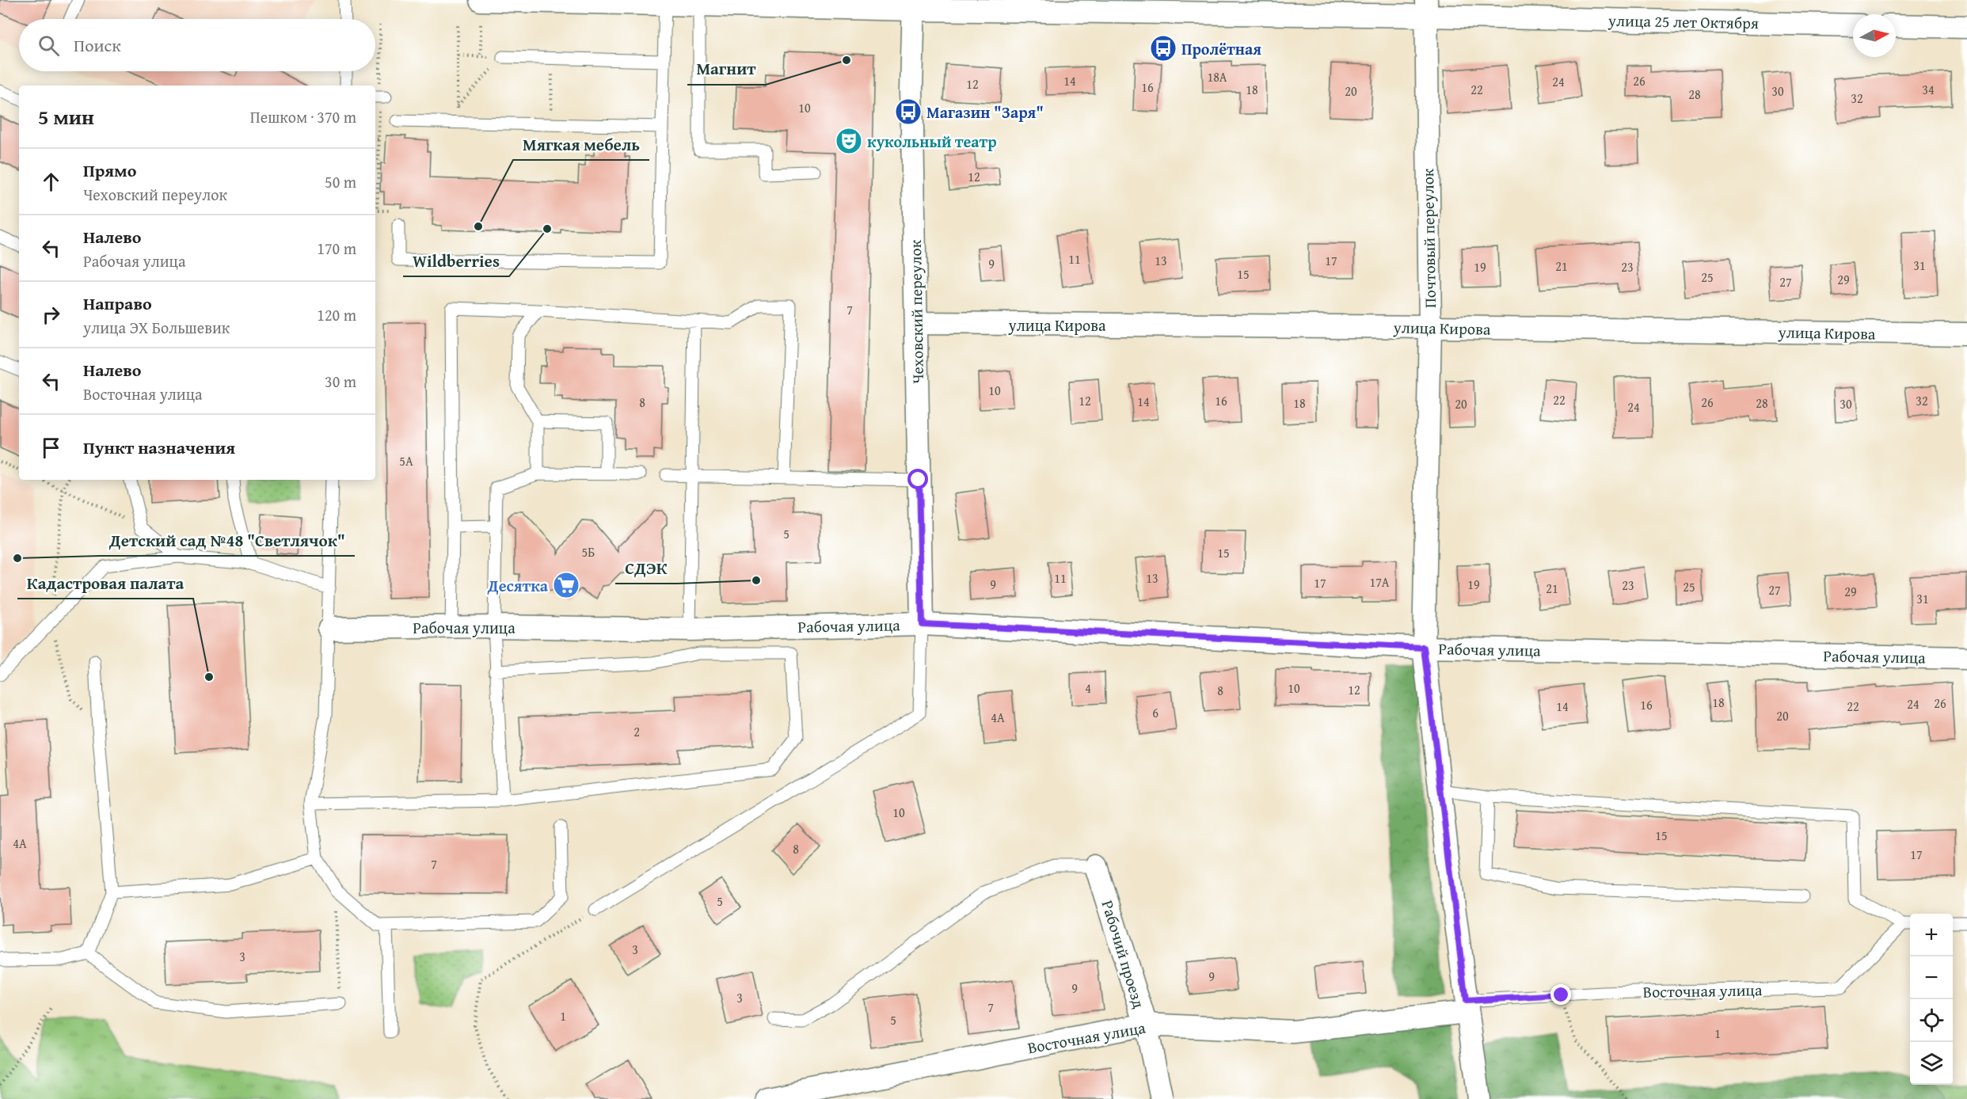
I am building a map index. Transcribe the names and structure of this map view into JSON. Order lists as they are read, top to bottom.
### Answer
{
  "streets": {
    "street": [
      "улица 25 лет Октября",
      "Почтовый переулок",
      "Чеховский переулок",
      "улица Кирова",
      "Рабочая улица",
      "Рабочий проезд",
      "Восточная улица"
    ]
  },
  "crossings": [
    ["улица 25 лет Октября", "Почтовый переулок"],
    ["улица 25 лет Октября", "Чеховский переулок"],
    ["Почтовый переулок", "улица Кирова"],
    ["Почтовый переулок", "Рабочая улица"],
    ["Почтовый переулок", "Восточная улица"],
    ["Чеховский переулок", "улица Кирова"],
    ["Чеховский переулок", "Рабочая улица"],
    ["Рабочий проезд", "Восточная улица"]
  ],
  "places": {
    "bus stop": ["Пролётная", "Магазин \"Заря\""],
    "other": [
      "Магнит",
      "Мягкая мебель",
      "Wildberries",
      "Детский сад №48 \"Светлячок\"",
      "СДЭК",
      "Кадастровая палата"
    ],
    "theatre": ["кукольный театр"],
    "supermarket": ["Десятка"]
  },
  "house_numbers": [
    "18А",
    "14",
    "26",
    "24",
    "12",
    "16",
    "18",
    "22",
    "34",
    "20",
    "30",
    "28",
    "32",
    "10",
    "12",
    "11",
    "13",
    "17",
    "9",
    "31",
    "21",
    "19",
    "23",
    "15",
    "25",
    "29",
    "27",
    "7",
    "10",
    "22",
    "12",
    "16",
    "32",
    "14",
    "8",
    "26",
    "18",
    "28",
    "20",
    "30",
    "24",
    "5А",
    "5",
    "5Б",
    "15",
    "11",
    "13",
    "17А",
    "17",
    "9",
    "19",
    "23",
    "25",
    "21",
    "27",
    "29",
    "31",
    "4",
    "10",
    "12",
    "8",
    "18",
    "26",
    "24",
    "16",
    "14",
    "22",
    "6",
    "20",
    "4А",
    "2",
    "10",
    "15",
    "4А",
    "8",
    "17",
    "7",
    "5",
    "3",
    "3",
    "9",
    "9",
    "3",
    "7",
    "1",
    "5",
    "1"
  ],
  "north": "right",
  "page": {
    "search": "Поиск",
    "heading": ["5 мин", "Пешком · 370 m"],
    "list": [
      ["Прямо", "Чеховский переулок", "50 m"],
      ["Налево", "Рабочая улица", "170 m"],
      ["Направо", "улица ЭХ Большевик", "120 m"],
      ["Налево", "Восточная улица", "30 m"],
      "Пункт назначения"
    ],
    "map_buttons": ["+", "−"]
  }
}
